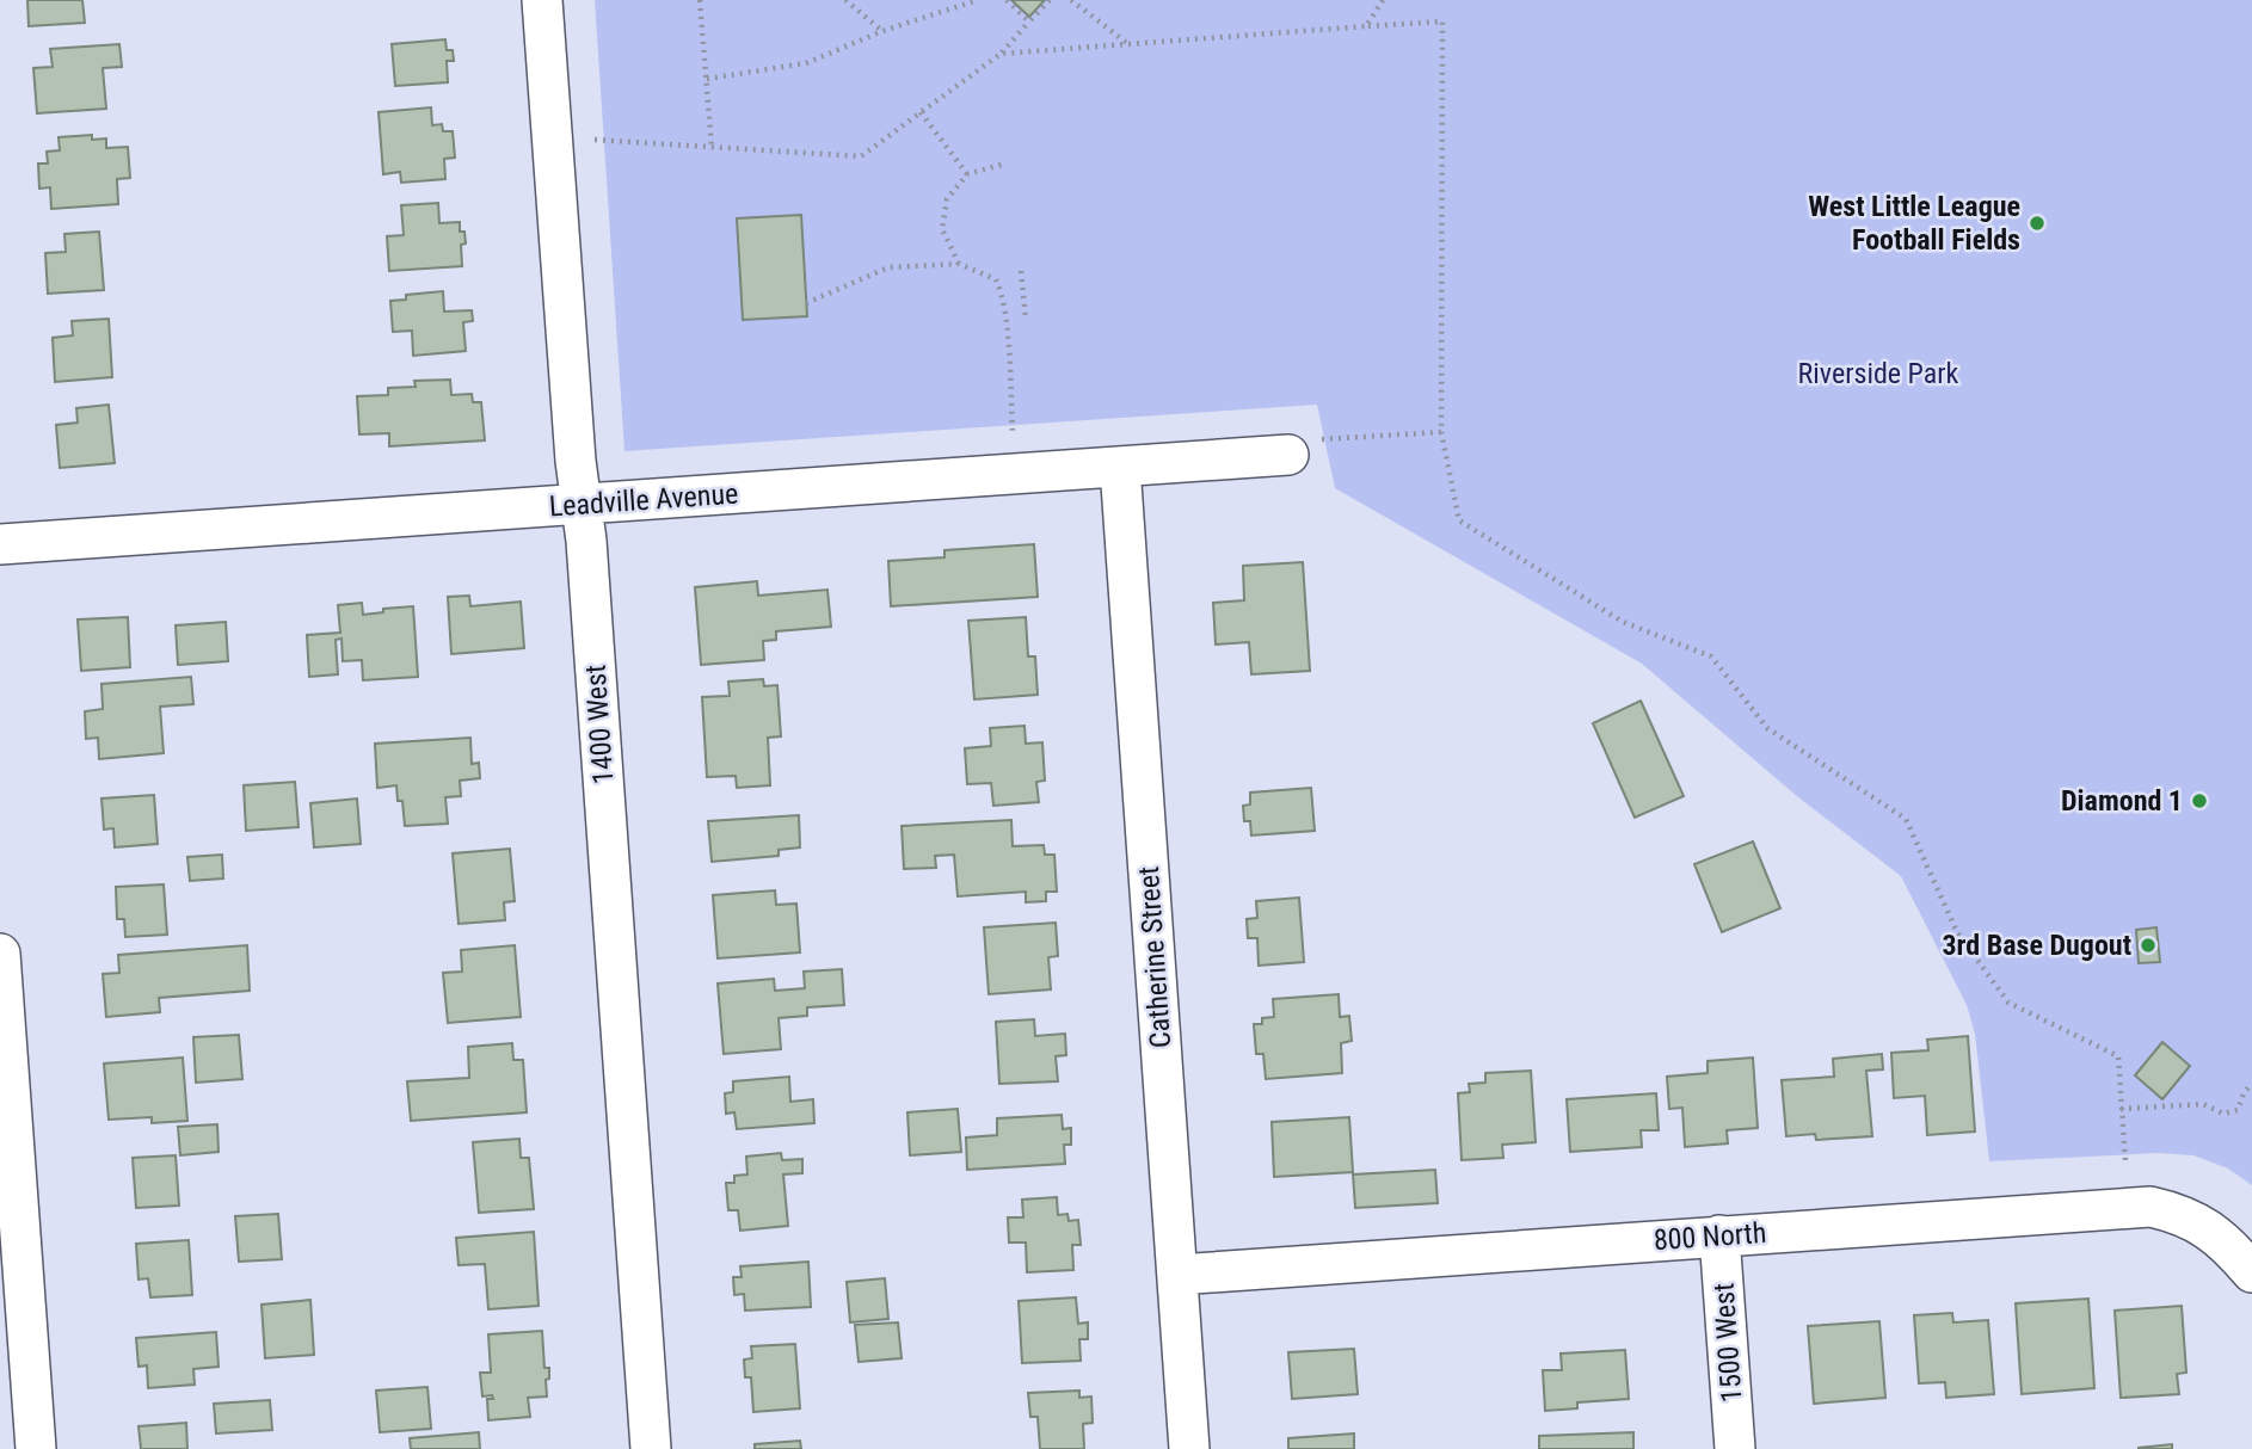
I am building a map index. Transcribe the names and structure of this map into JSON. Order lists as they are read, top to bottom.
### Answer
{
  "streets": {
    "street": [
      "Leadville Avenue",
      "1400 West",
      "Catherine Street",
      "800 North",
      "1500 West"
    ]
  },
  "crossings": [
    ["Leadville Avenue", "1400 West"],
    ["Leadville Avenue", "Catherine Street"],
    ["Catherine Street", "800 North"],
    ["800 North", "1500 West"]
  ],
  "parks": ["Riverside Park"],
  "places": ["West Little League Football Fields", "Diamond 1", "3rd Base Dugout"]
}
